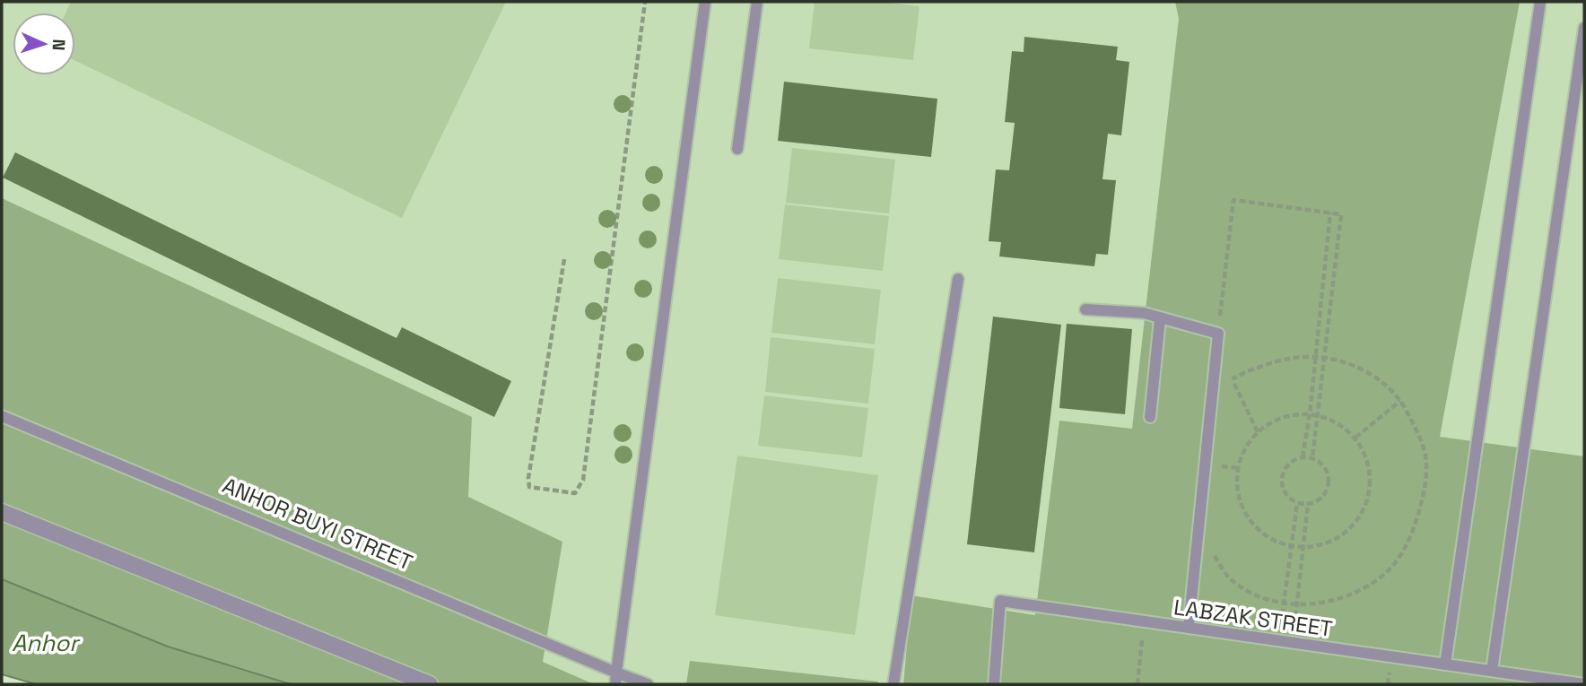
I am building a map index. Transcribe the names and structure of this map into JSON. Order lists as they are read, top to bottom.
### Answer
{
  "streets": {
    "lane": ["ANHOR BUYI STREET", "LABZAK STREET"]
  },
  "water": ["Anhor"],
  "north": "right"
}
